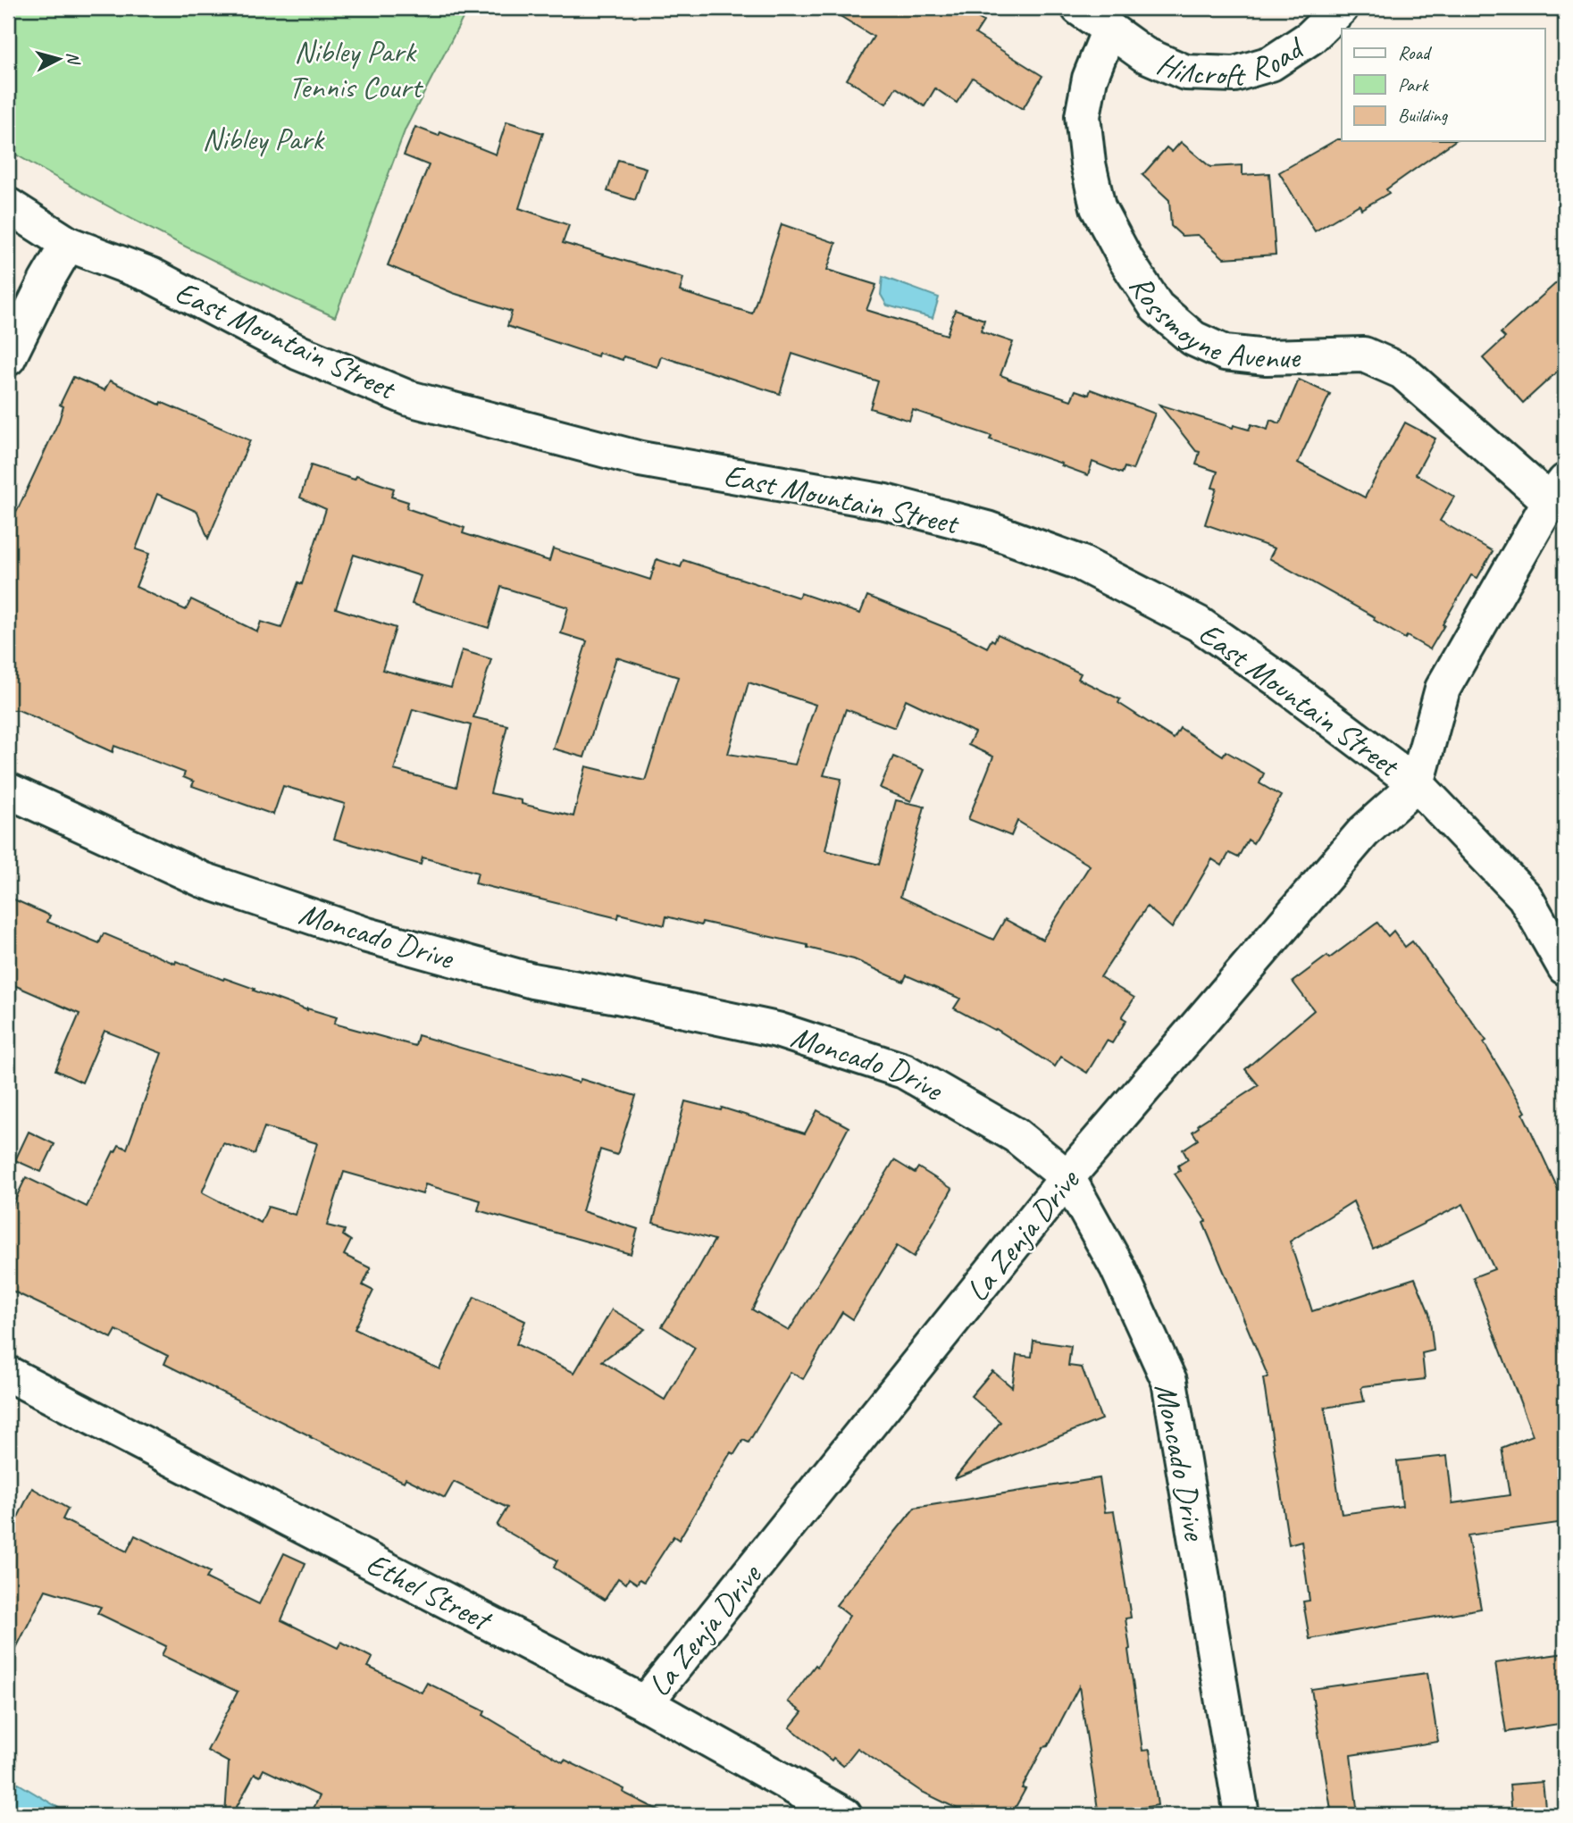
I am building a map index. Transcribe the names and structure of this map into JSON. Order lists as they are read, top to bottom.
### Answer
{
  "streets": {
    "street": [
      "Hillcroft Road",
      "Rossmoyne Avenue",
      "East Mountain Street",
      "Moncado Drive",
      "La Zenja Drive",
      "Ethel Street"
    ]
  },
  "crossings": [
    ["Hillcroft Road", "Rossmoyne Avenue"],
    ["East Mountain Street", "La Zenja Drive"],
    ["Moncado Drive", "La Zenja Drive"],
    ["La Zenja Drive", "Ethel Street"]
  ],
  "parks": ["Nibley Park Tennis Court", "Nibley Park"],
  "legend": ["Road", "Park", "Building"],
  "north": "right"
}
